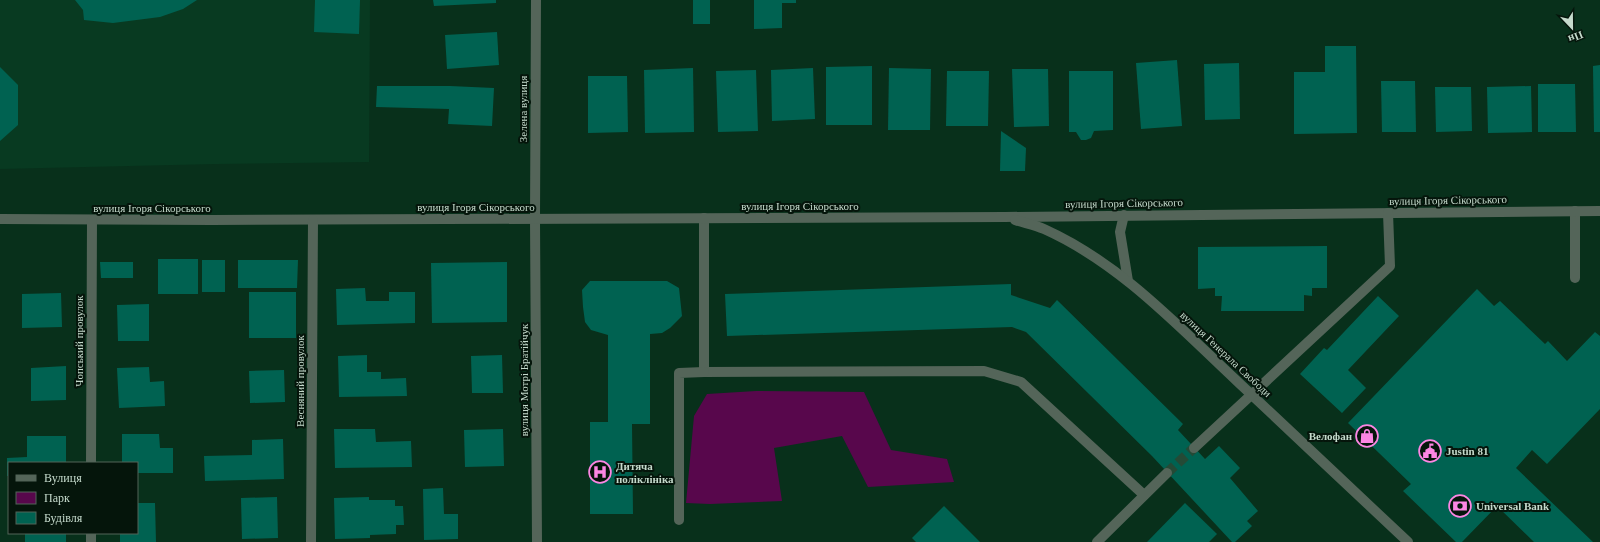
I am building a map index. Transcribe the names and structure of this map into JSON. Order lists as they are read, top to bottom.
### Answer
{
  "streets": {
    "street": [
      "Зелена вулиця",
      "вулиця Ігоря Сікорського",
      "Чопський провулок",
      "вулиця Генерала Свободи",
      "вулиця Мотрі Братійчук",
      "Весняний провулок"
    ]
  },
  "crossings": [
    ["Зелена вулиця", "вулиця Ігоря Сікорського"],
    ["Зелена вулиця", "вулиця Мотрі Братійчук"],
    ["вулиця Ігоря Сікорського", "Чопський провулок"],
    ["вулиця Ігоря Сікорського", "вулиця Генерала Свободи"],
    ["вулиця Ігоря Сікорського", "вулиця Мотрі Братійчук"],
    ["вулиця Ігоря Сікорського", "Весняний провулок"]
  ],
  "places": {
    "shop": ["Велофан"],
    "public building": ["Justin 81"],
    "hospital": ["Дитяча поліклініка"],
    "bank": ["Universal Bank"]
  },
  "legend": ["Вулиця", "Парк", "Будівля"],
  "north": "bottom"
}
